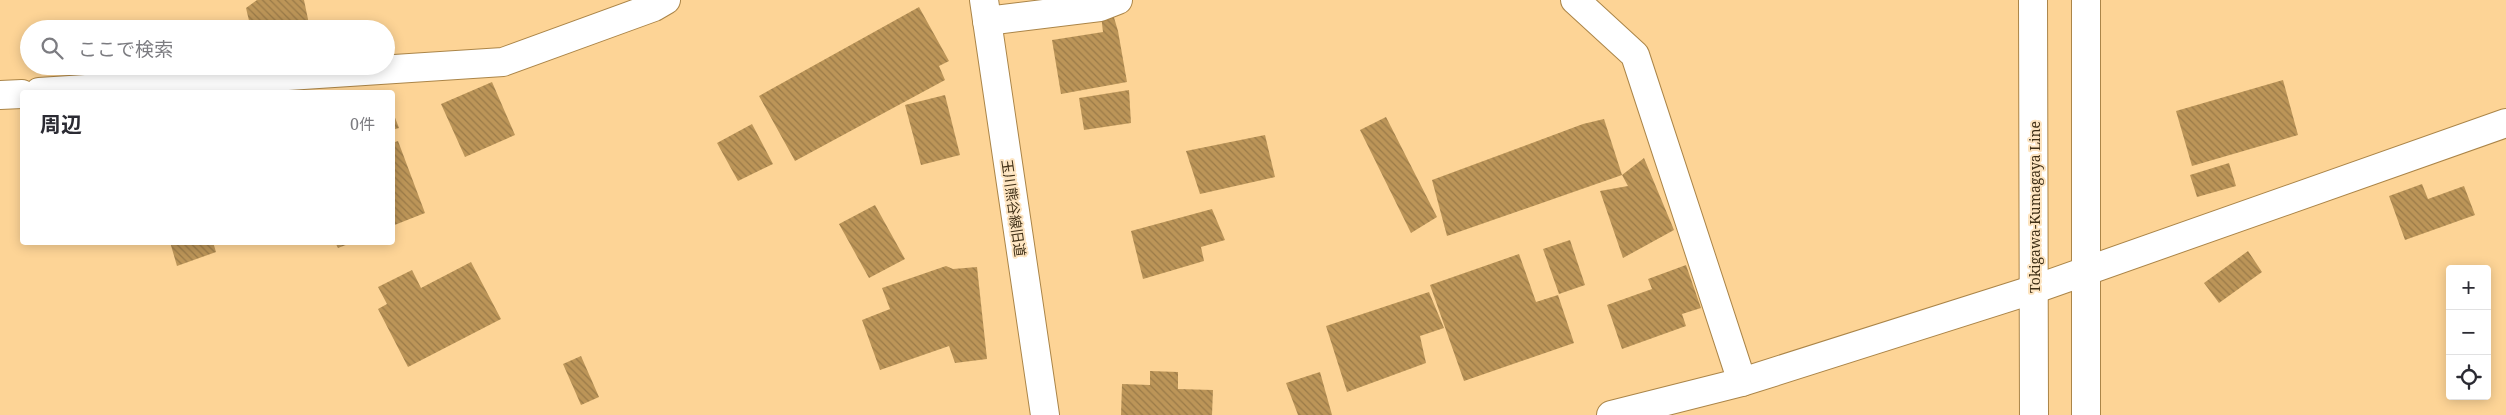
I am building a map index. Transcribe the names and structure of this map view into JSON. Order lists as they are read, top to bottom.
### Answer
{
  "streets": {
    "street": ["Tokigawa-Kumagaya Line", "玉川熊谷線旧道"]
  },
  "page": {
    "search": "ここで検索",
    "heading": ["周辺", "0件"],
    "map_buttons": ["+", "−"]
  }
}
